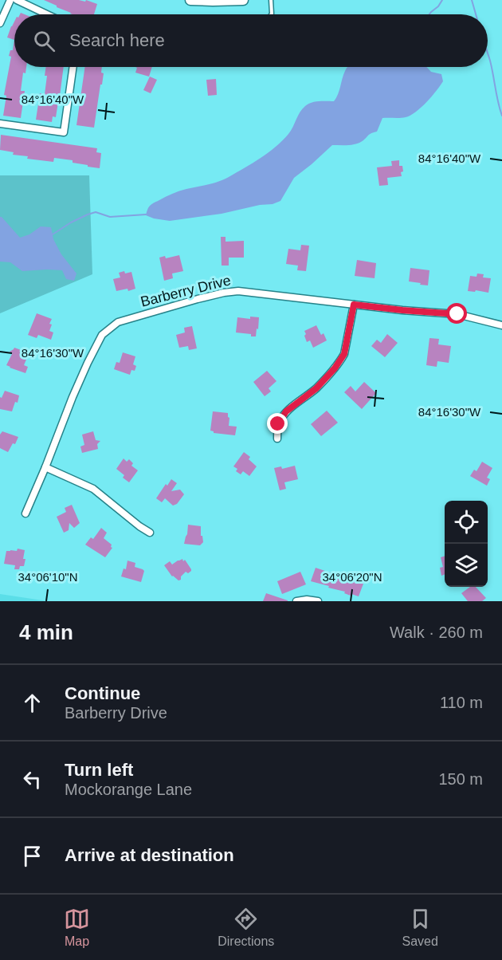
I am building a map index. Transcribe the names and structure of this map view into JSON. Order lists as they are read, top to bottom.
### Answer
{
  "streets": {
    "street": ["Barberry Drive"]
  },
  "page": {
    "search": "Search here",
    "heading": ["4 min", "Walk · 260 m"],
    "list": [
      ["Continue", "Barberry Drive", "110 m"],
      ["Turn left", "Mockorange Lane", "150 m"],
      "Arrive at destination"
    ],
    "nav": ["Map", "Directions", "Saved"]
  },
  "coordinates": [
    "84°16'40\"W",
    "84°16'30\"W",
    "34°06'10\"N",
    "34°06'20\"N"
  ]
}
